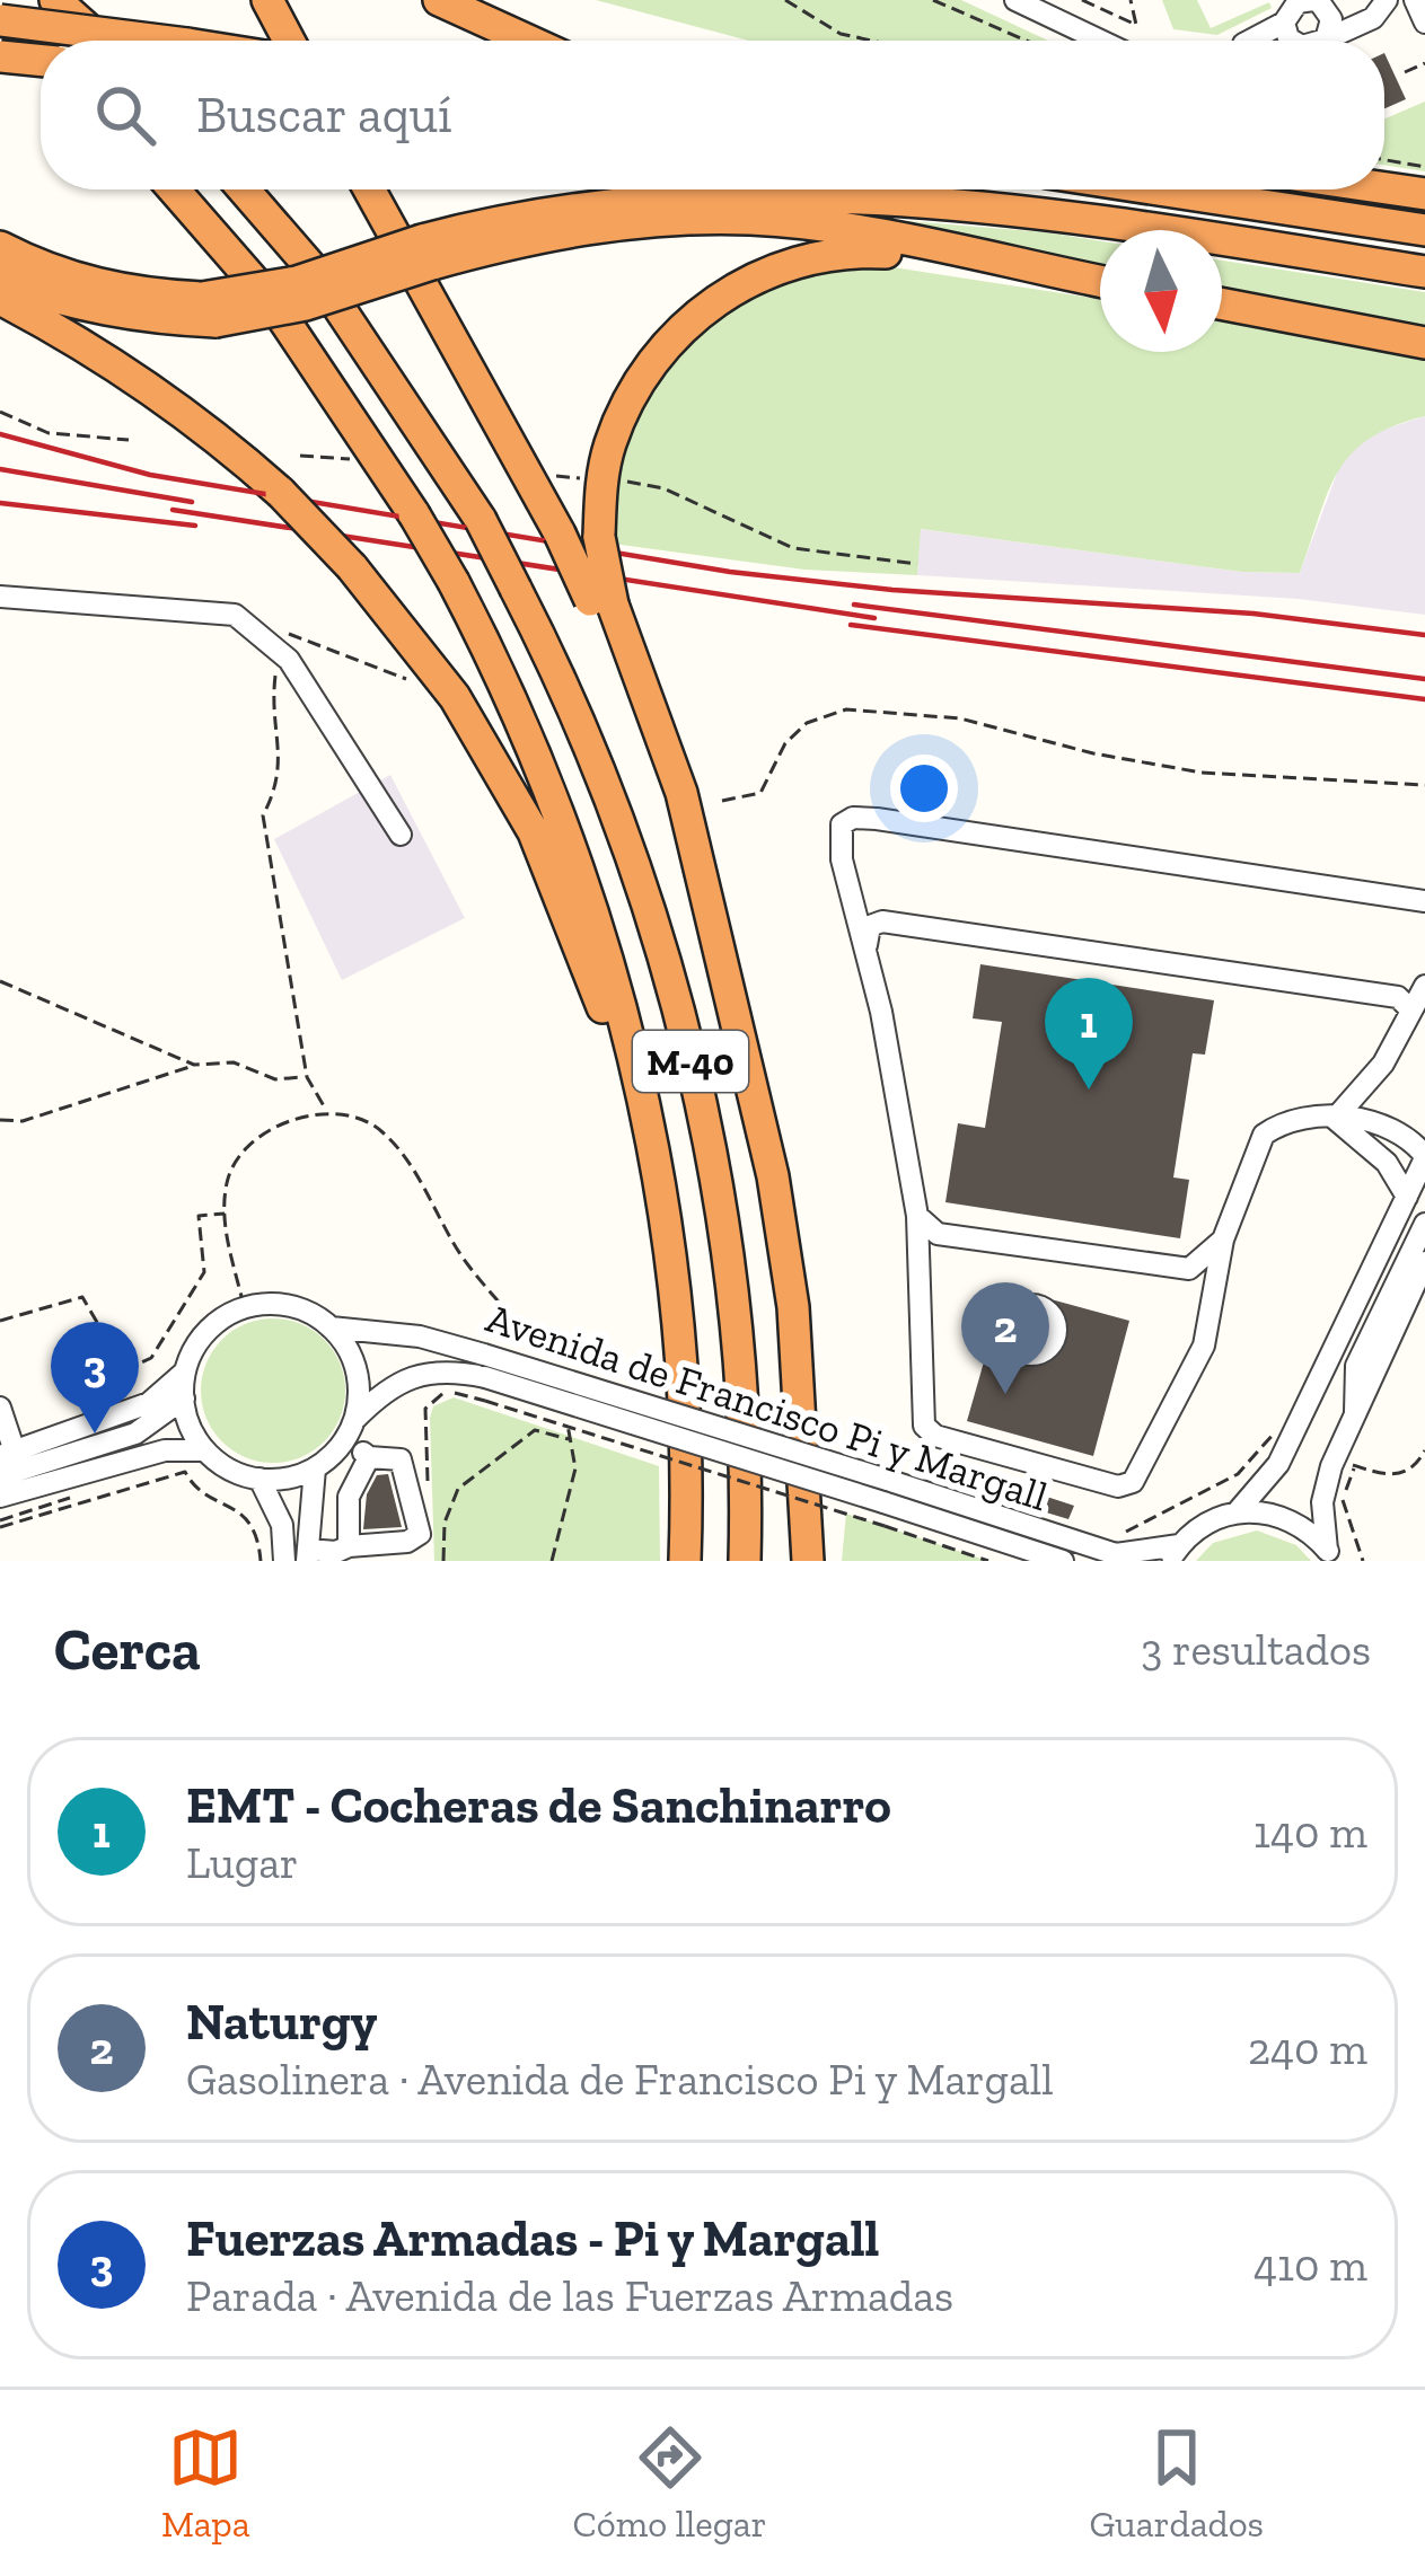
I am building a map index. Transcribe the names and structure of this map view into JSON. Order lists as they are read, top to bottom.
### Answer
{
  "streets": {
    "highway": ["M-40"],
    "street": ["Avenida de Francisco Pi y Margall"]
  },
  "north": "bottom",
  "page": {
    "search": "Buscar aquí",
    "pins": ["1", "2", "3"],
    "heading": ["Cerca", "3 resultados"],
    "list": [
      {
        "mark": "1",
        "name": "EMT - Cocheras de Sanchinarro",
        "note": "Lugar",
        "value": "140 m"
      },
      {
        "mark": "2",
        "name": "Naturgy",
        "note": "Gasolinera · Avenida de Francisco Pi y Margall",
        "value": "240 m"
      },
      {
        "mark": "3",
        "name": "Fuerzas Armadas - Pi y Margall",
        "note": "Parada · Avenida de las Fuerzas Armadas",
        "value": "410 m"
      }
    ],
    "nav": ["Mapa", "Cómo llegar", "Guardados"]
  }
}
